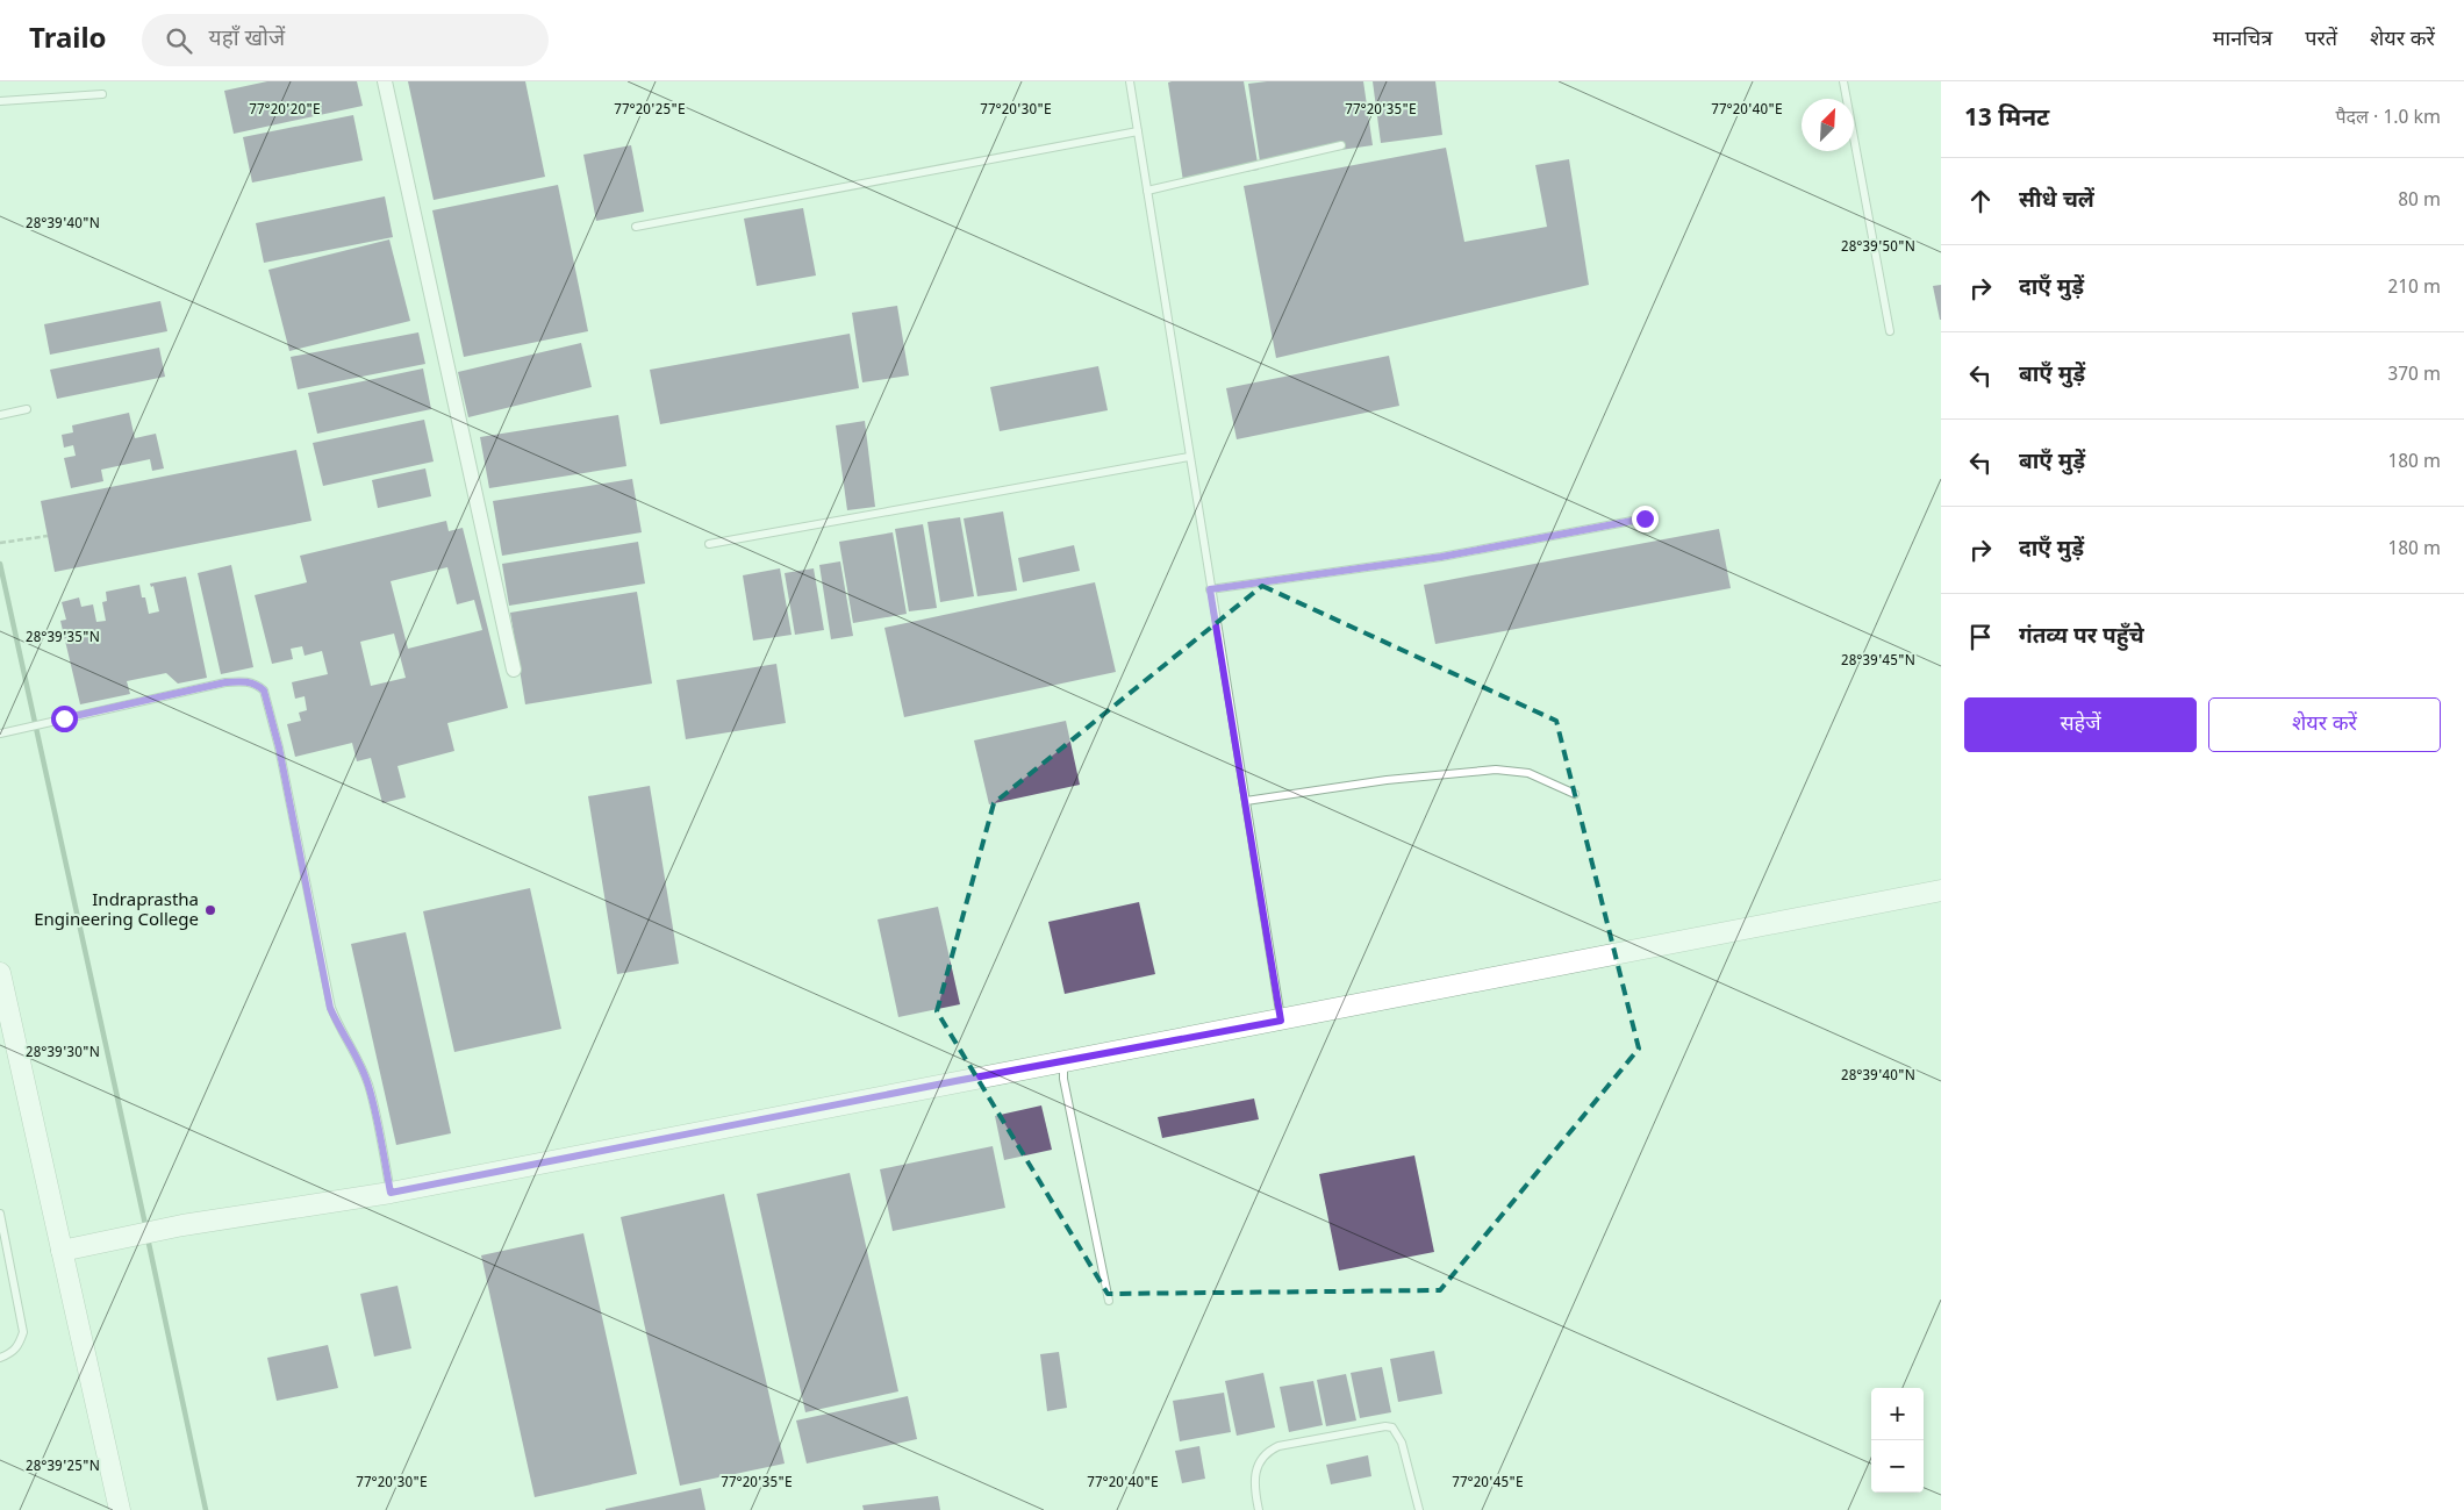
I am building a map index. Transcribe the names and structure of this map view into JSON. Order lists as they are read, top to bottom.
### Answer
{
  "places": ["Indraprastha Engineering College"],
  "north": "top right",
  "page": {
    "header": "Trailo",
    "search": "यहाँ खोजें",
    "nav": ["मानचित्र", "परतें", "शेयर करें"],
    "heading": ["13 मिनट", "पैदल · 1.0 km"],
    "list": [
      ["सीधे चलें", "80 m"],
      ["दाएँ मुड़ें", "210 m"],
      ["बाएँ मुड़ें", "370 m"],
      ["बाएँ मुड़ें", "180 m"],
      ["दाएँ मुड़ें", "180 m"],
      "गंतव्य पर पहुँचे"
    ],
    "buttons": ["सहेजें", "शेयर करें"],
    "map_buttons": ["+", "−"]
  },
  "coordinates": [
    "77°20'20\"E",
    "77°20'25\"E",
    "77°20'30\"E",
    "77°20'35\"E",
    "77°20'40\"E",
    "28°39'40\"N",
    "28°39'50\"N",
    "28°39'35\"N",
    "28°39'45\"N",
    "28°39'30\"N",
    "28°39'25\"N",
    "77°20'45\"E"
  ]
}
